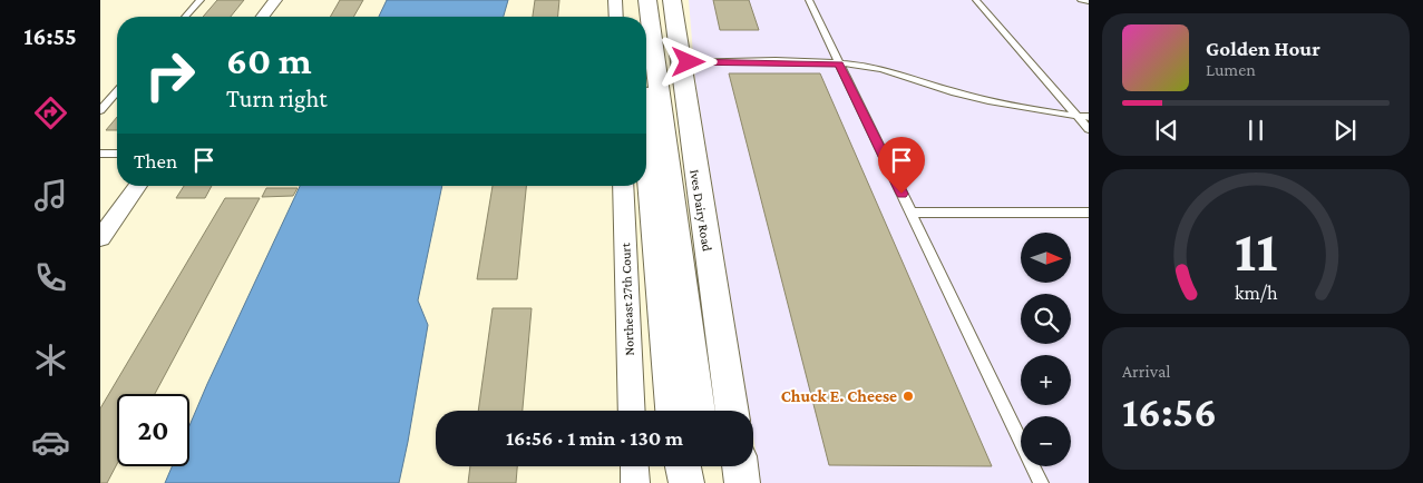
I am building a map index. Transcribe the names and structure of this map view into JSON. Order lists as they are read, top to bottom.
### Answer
{
  "streets": {
    "street": ["Ives Dairy Road", "Northeast 27th Court"]
  },
  "places": ["Chuck E. Cheese"],
  "north": "right",
  "page": {
    "tabs": "16:55",
    "turn": ["60 m", "Turn right"],
    "song": ["Golden Hour", "Lumen"],
    "then": "Then",
    "map_buttons": ["+", "−"],
    "tile": ["Arrival", "16:56"],
    "limit": "20",
    "trip": "16:56 · 1 min · 130 m",
    "gauge": ["11", "km/h"]
  }
}
